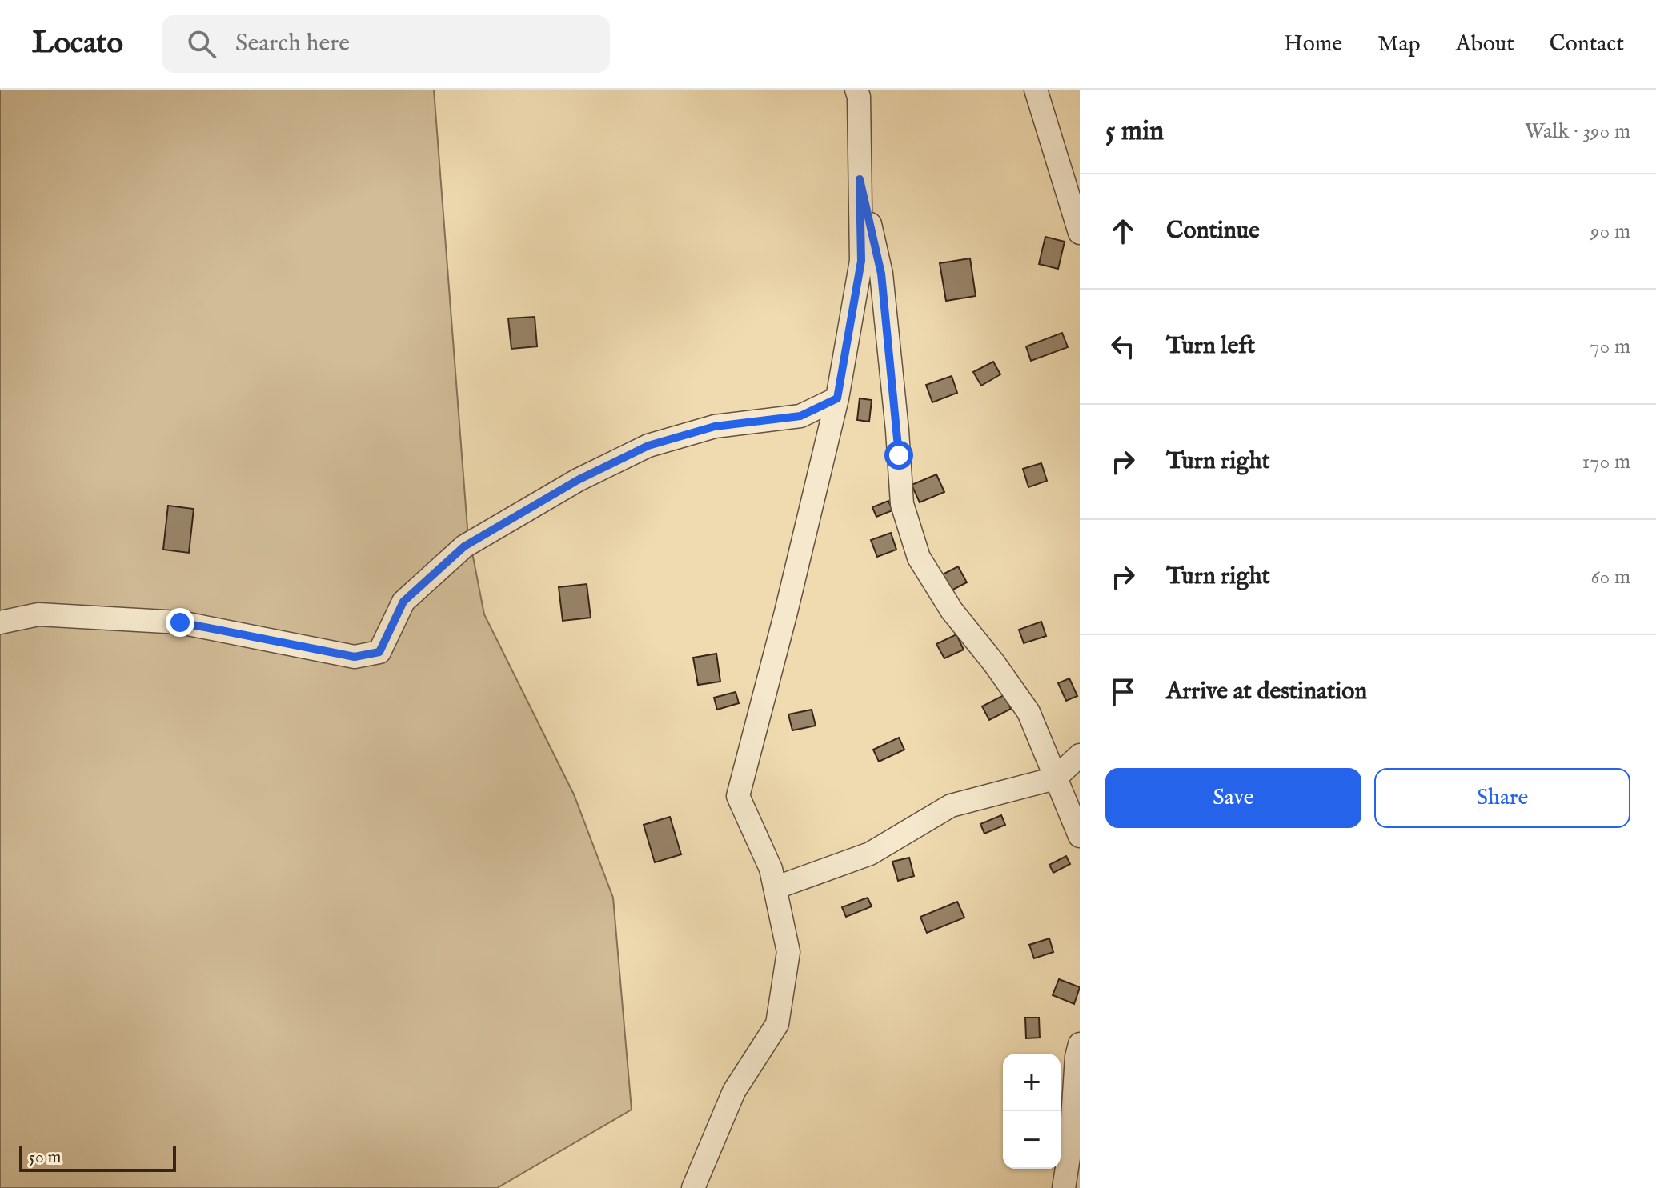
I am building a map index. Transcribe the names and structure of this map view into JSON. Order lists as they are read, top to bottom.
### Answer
{
  "scale_bar": "50 m",
  "page": {
    "header": "Locato",
    "search": "Search here",
    "nav": [
      "Home",
      "Map",
      "About",
      "Contact"
    ],
    "heading": ["5 min", "Walk · 390 m"],
    "list": [
      ["Continue", "90 m"],
      ["Turn left", "70 m"],
      ["Turn right", "170 m"],
      ["Turn right", "60 m"],
      "Arrive at destination"
    ],
    "buttons": ["Save", "Share"],
    "map_buttons": ["+", "−"],
    "scale": "50 m"
  }
}
